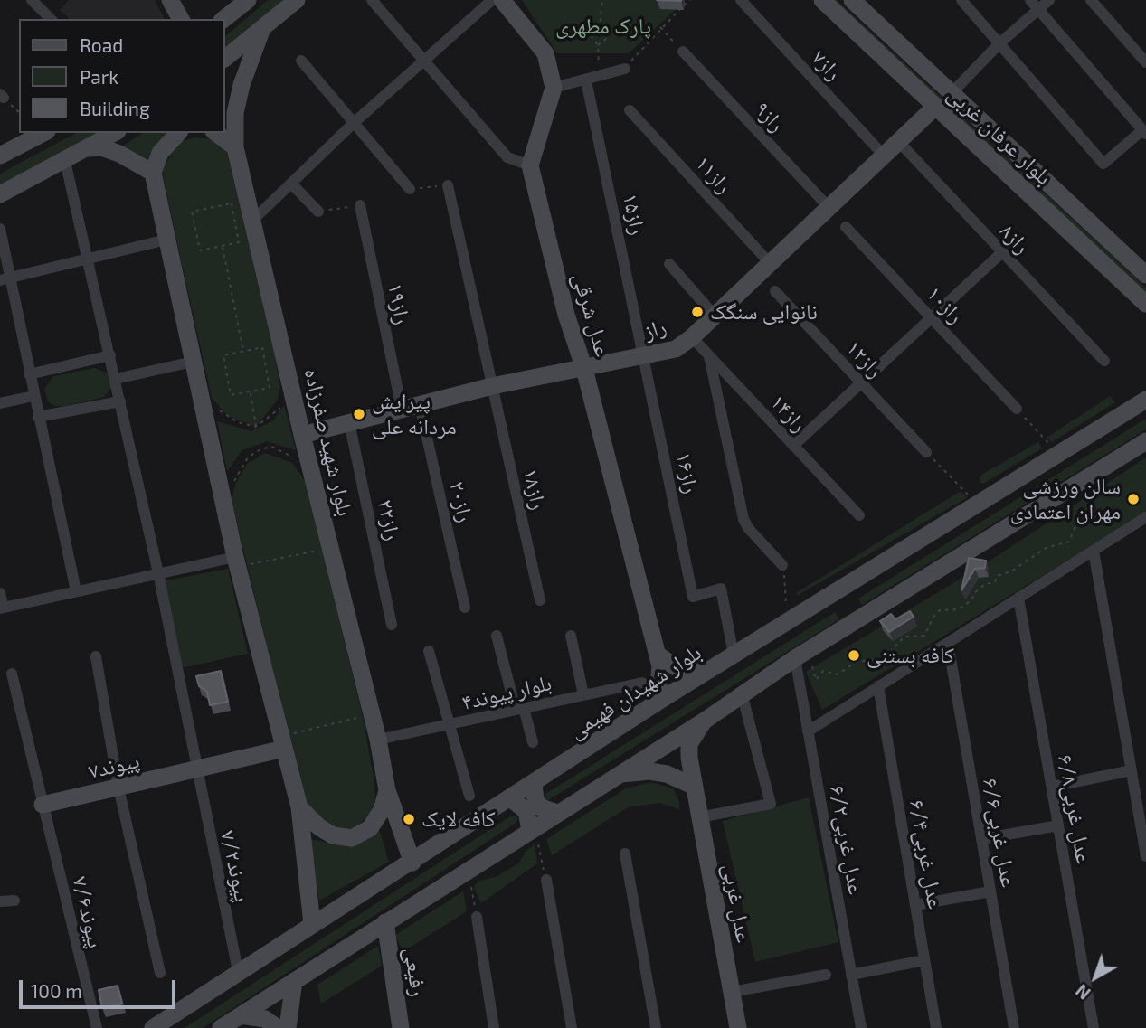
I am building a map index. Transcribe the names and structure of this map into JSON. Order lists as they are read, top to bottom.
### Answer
{
  "streets": {
    "street": [
      "راز۷",
      "راز۹",
      "بلوار عرفان غربی",
      "راز۱۱",
      "راز۱۵",
      "راز۸",
      "راز۱۹",
      "راز۱۰",
      "عدل شرقی",
      "راز",
      "راز۱۲",
      "راز۱۴",
      "بلوار شهید صفرزاده",
      "راز۱۶",
      "راز۱۸",
      "راز۲۰",
      "راز۲۲",
      "بلوار شهیدان فهیمی",
      "بلوار پیوند۴",
      "پیوند۷",
      "۶/۸عدل غربی",
      "۶/۶عدل غربی",
      "۶/۲عدل غربی",
      "۶/۴عدل غربی",
      "پیوند۷/۲",
      "عدل غربی",
      "پیوند۷/۶",
      "رفیعی"
    ]
  },
  "crossings": [
    ["راز۷", "راز"],
    ["راز۹", "راز"],
    ["بلوار عرفان غربی", "راز"],
    ["راز۱۱", "راز"],
    ["راز۱۵", "راز"],
    ["راز۱۵", "راز۱۶"],
    ["راز۸", "راز"],
    ["راز۱۹", "راز"],
    ["عدل شرقی", "راز"],
    ["عدل شرقی", "بلوار شهیدان فهیمی"],
    ["راز", "راز۱۴"],
    ["راز", "بلوار شهید صفرزاده"],
    ["راز", "راز۱۶"],
    ["راز", "راز۱۸"],
    ["راز", "راز۲۰"],
    ["راز", "راز۲۲"],
    ["بلوار شهید صفرزاده", "بلوار شهیدان فهیمی"],
    ["بلوار شهید صفرزاده", "بلوار پیوند۴"],
    ["راز۱۶", "بلوار شهیدان فهیمی"],
    ["بلوار شهیدان فهیمی", "پیوند۷/۲"],
    ["پیوند۷", "پیوند۷/۲"],
    ["پیوند۷", "پیوند۷/۶"]
  ],
  "parks": ["پارک مطهری"],
  "places": [
    "نانوایی سنگک",
    "پیرایش مردانه علی",
    "سالن ورزشی مهران اعتمادی",
    "کافه بستنی",
    "کافه لایک"
  ],
  "legend": ["Road", "Park", "Building"],
  "scale_bar": "100 m",
  "north": "bottom left"
}
